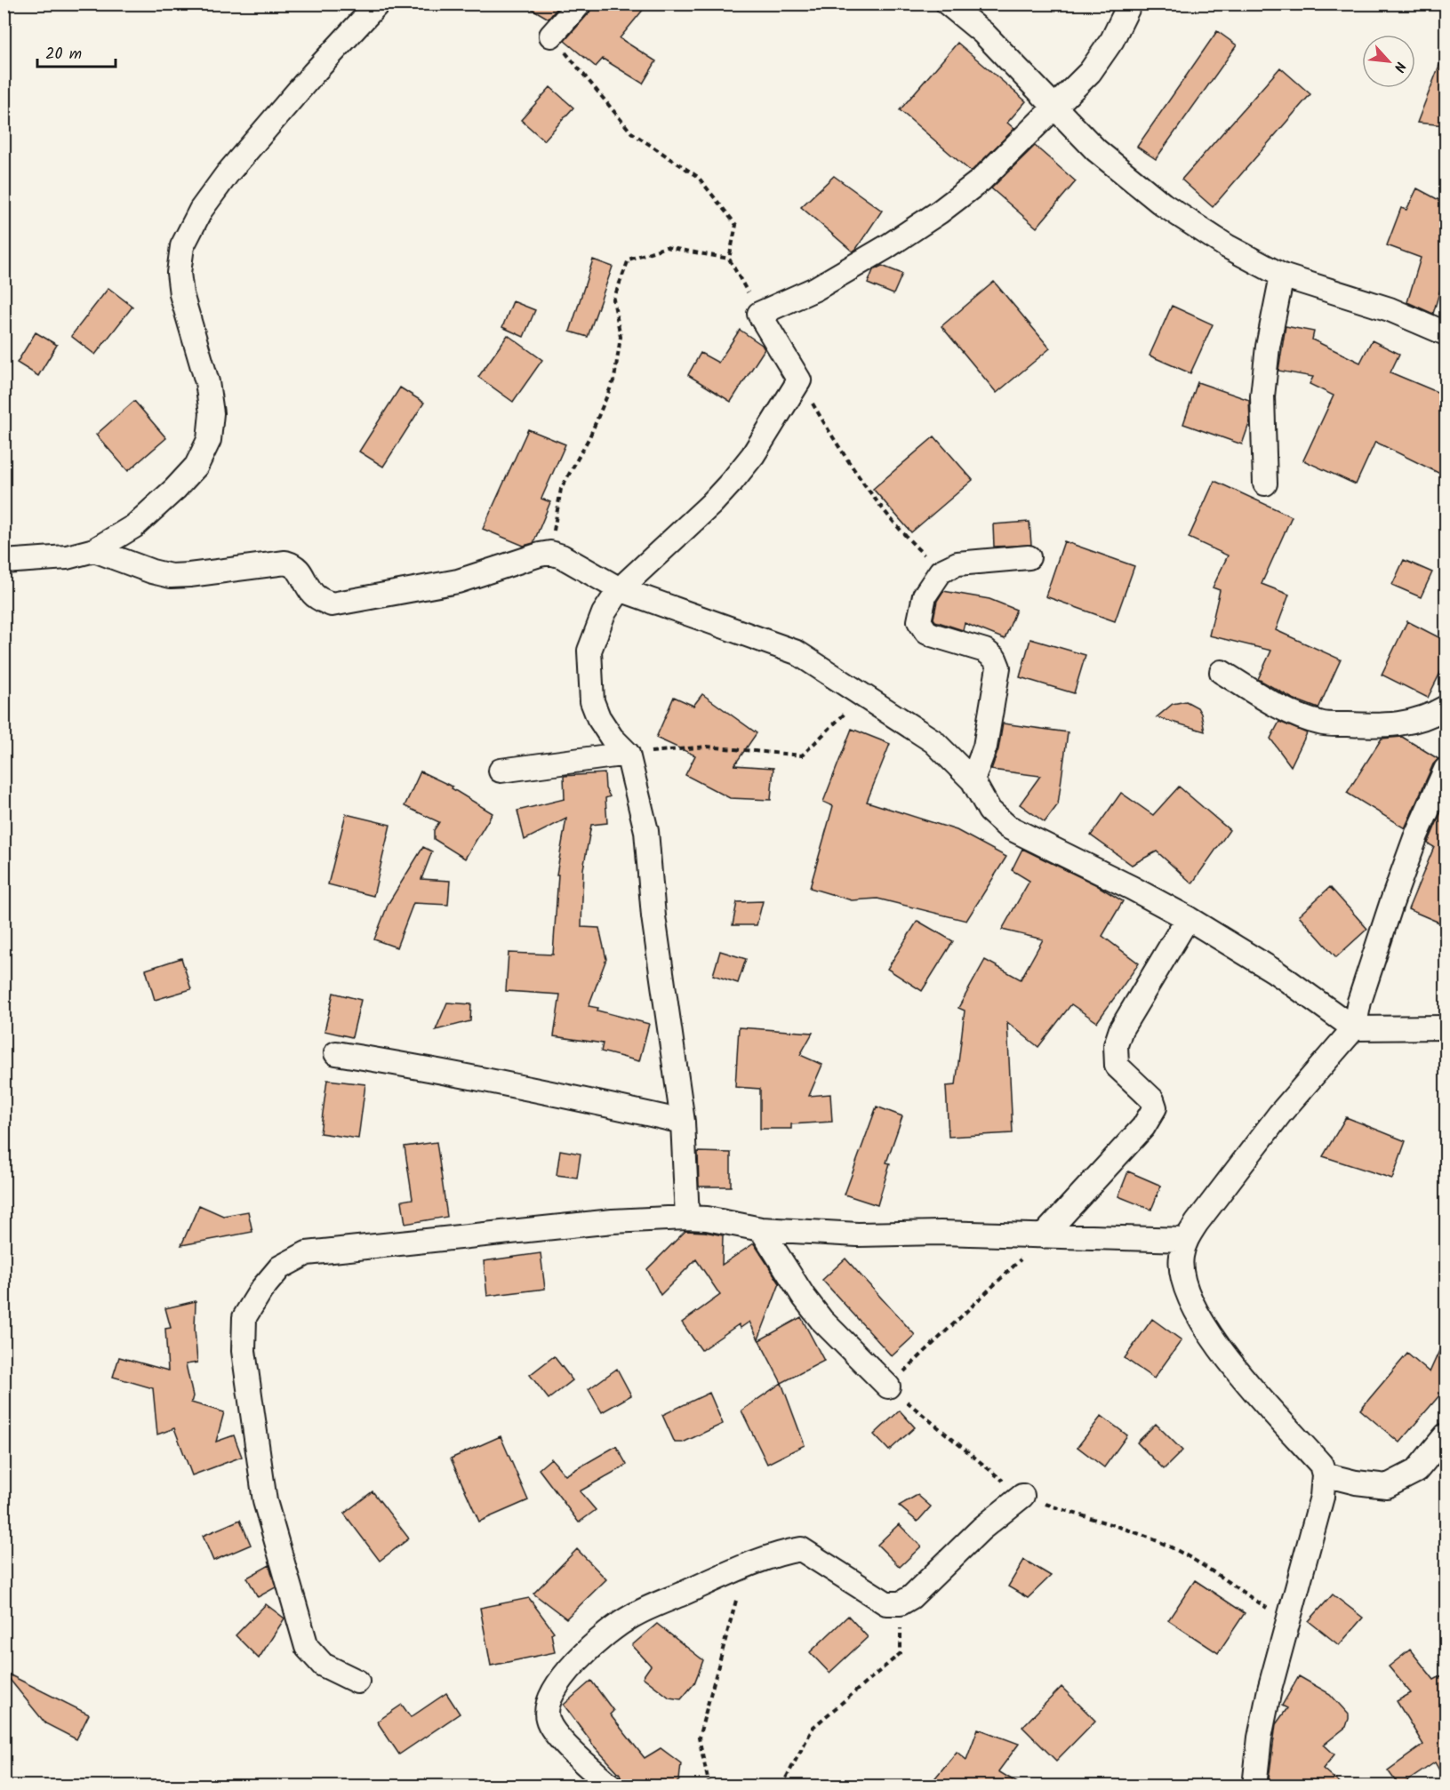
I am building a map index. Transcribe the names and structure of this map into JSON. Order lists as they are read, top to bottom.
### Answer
{
  "scale_bar": "20 m",
  "north": "bottom right"
}
